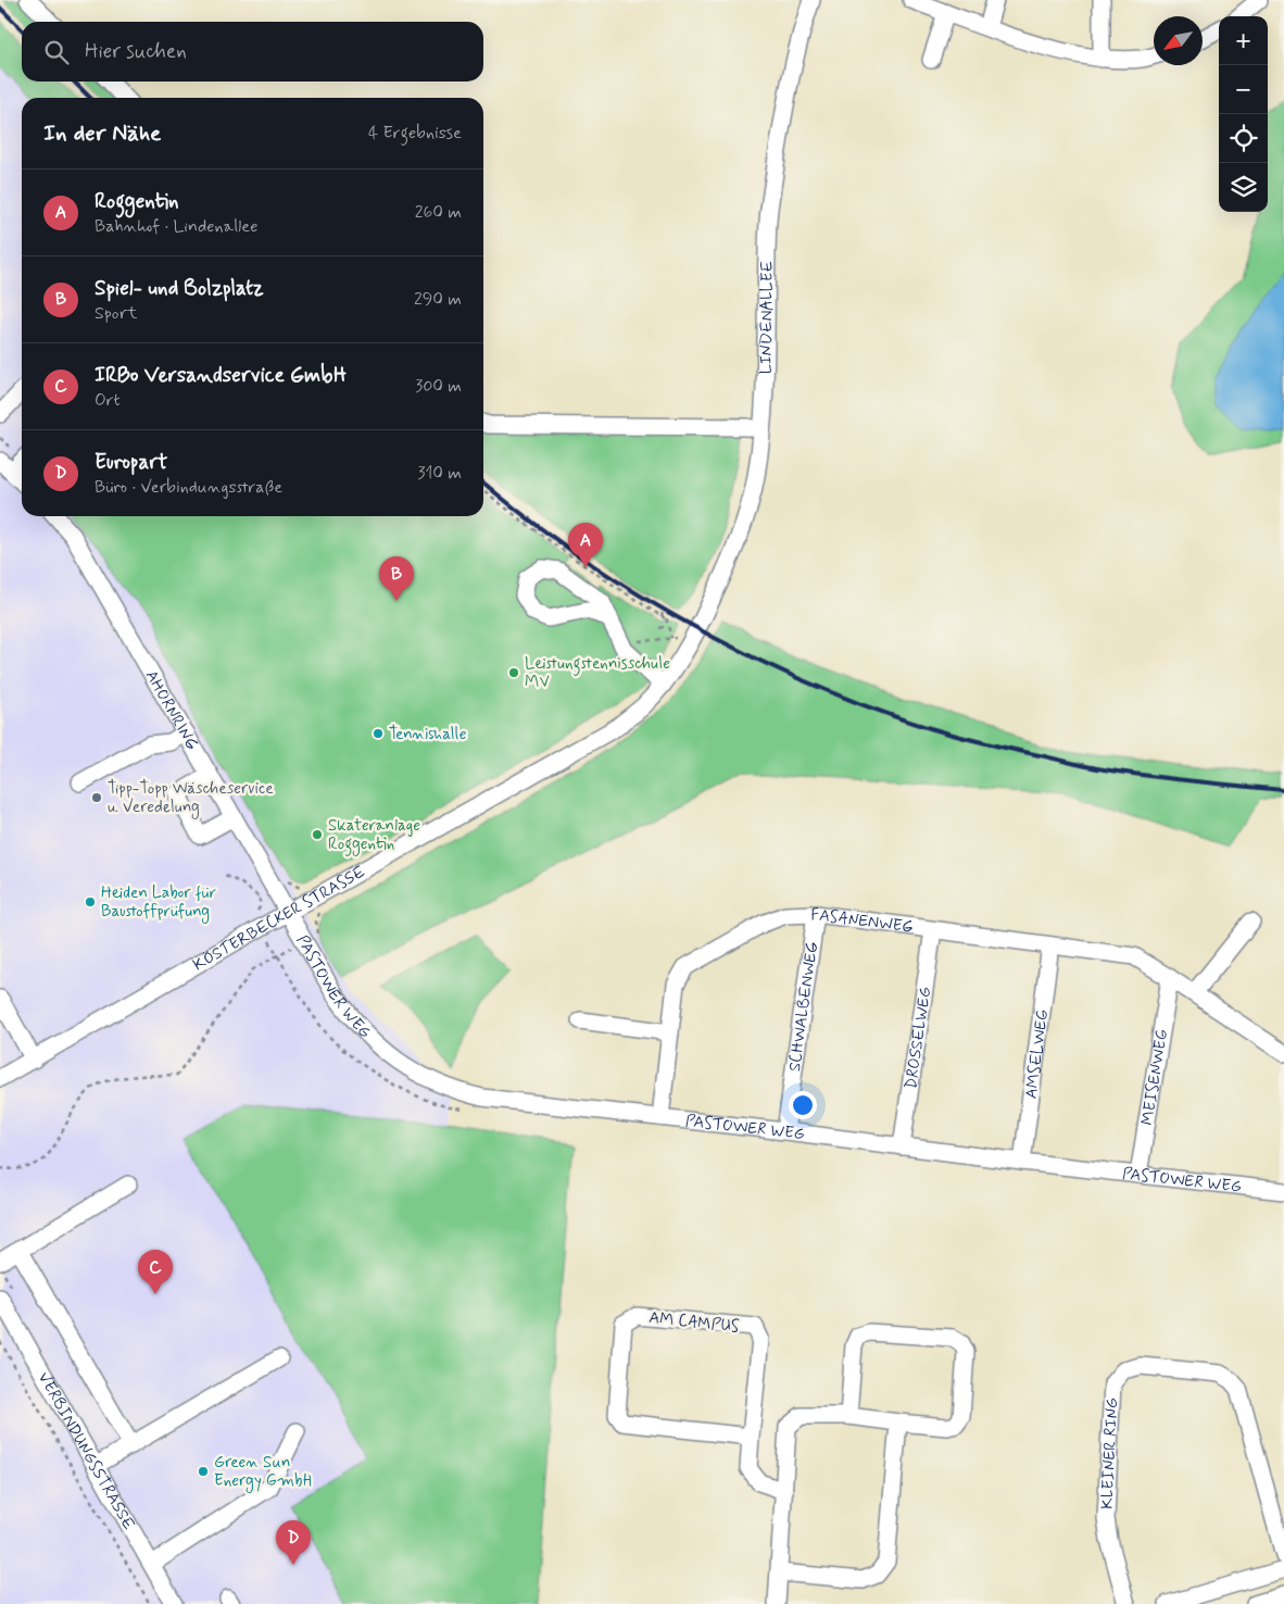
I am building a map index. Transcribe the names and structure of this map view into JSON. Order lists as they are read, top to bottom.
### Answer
{
  "streets": {
    "street": [
      "LINDENALLEE",
      "AHORNRING",
      "KÖSTERBECKER STRASSE",
      "FASANENWEG",
      "PASTOWER WEG",
      "SCHWALBENWEG",
      "DROSSELWEG",
      "AMSELWEG",
      "MEISENWEG",
      "AM CAMPUS",
      "VERBINDUNGSSTRASSE",
      "KLEINER RING"
    ]
  },
  "crossings": [
    ["LINDENALLEE", "KÖSTERBECKER STRASSE"],
    ["AHORNRING", "KÖSTERBECKER STRASSE"],
    ["AHORNRING", "PASTOWER WEG"],
    ["KÖSTERBECKER STRASSE", "PASTOWER WEG"],
    ["FASANENWEG", "PASTOWER WEG"],
    ["FASANENWEG", "SCHWALBENWEG"],
    ["FASANENWEG", "DROSSELWEG"],
    ["FASANENWEG", "AMSELWEG"],
    ["FASANENWEG", "MEISENWEG"],
    ["PASTOWER WEG", "SCHWALBENWEG"],
    ["PASTOWER WEG", "DROSSELWEG"],
    ["PASTOWER WEG", "AMSELWEG"],
    ["PASTOWER WEG", "MEISENWEG"]
  ],
  "places": [
    "Leistungstennisschule MV",
    "Tennishalle",
    "Tipp-Topp Wäscheservice u. Veredelung",
    "Skateranlage Roggentin",
    "Heiden Labor für Baustoffprüfung",
    "Green Sun Energy GmbH"
  ],
  "north": "bottom left",
  "page": {
    "map_buttons": ["+", "−"],
    "search": "Hier suchen",
    "heading": ["In der Nähe", "4 Ergebnisse"],
    "list": [
      {
        "mark": "A",
        "name": "Roggentin",
        "note": "Bahnhof · Lindenallee",
        "value": "260 m"
      },
      {
        "mark": "B",
        "name": "Spiel- und Bolzplatz",
        "note": "Sport",
        "value": "290 m"
      },
      {
        "mark": "C",
        "name": "IRBo Versandservice GmbH",
        "note": "Ort",
        "value": "300 m"
      },
      {
        "mark": "D",
        "name": "Europart",
        "note": "Büro · Verbindungsstraße",
        "value": "310 m"
      }
    ],
    "pins": [
      "A",
      "B",
      "C",
      "D"
    ]
  }
}
